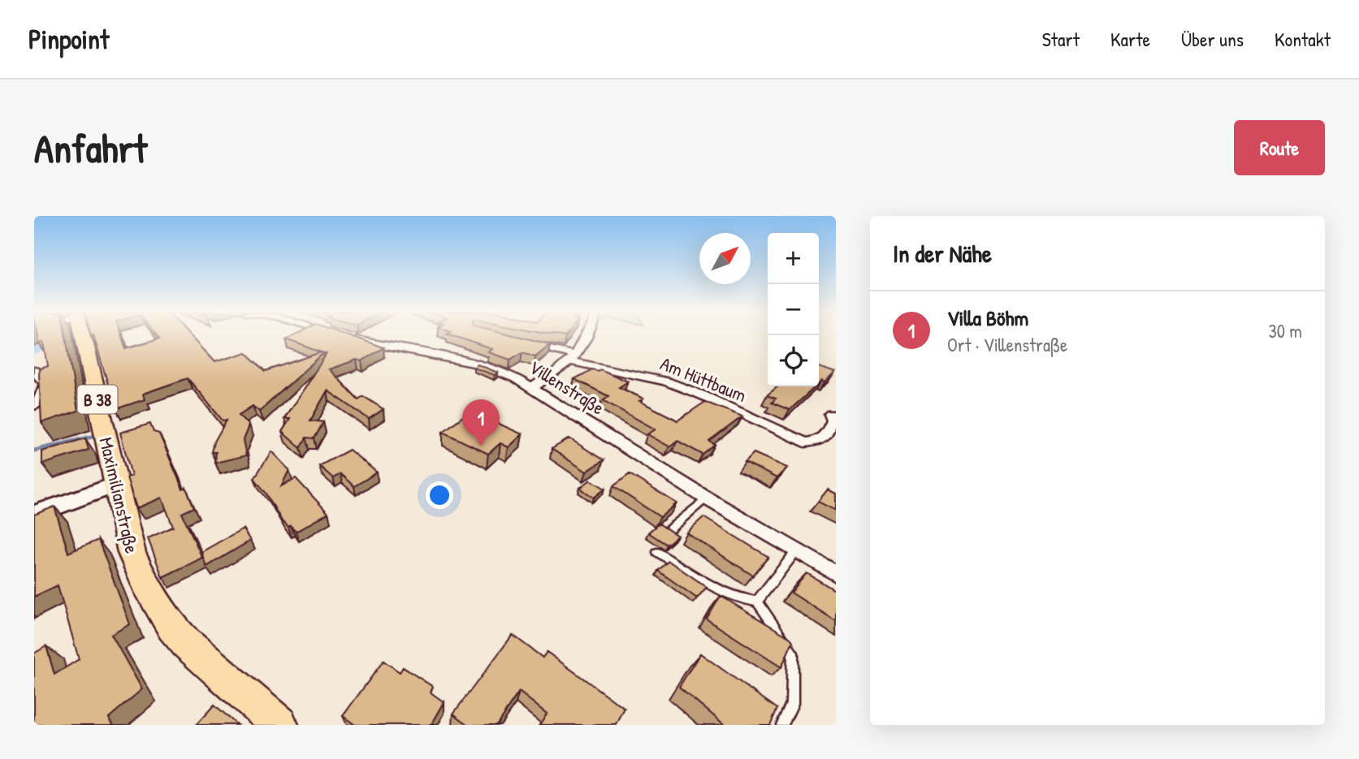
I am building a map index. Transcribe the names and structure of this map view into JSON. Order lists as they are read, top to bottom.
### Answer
{
  "streets": {
    "main road": ["B 38", "Maximilianstraße"],
    "street": ["Am Hüttbaum", "Villenstraße"]
  },
  "north": "top right",
  "page": {
    "header": "Pinpoint",
    "nav": [
      "Start",
      "Karte",
      "Über uns",
      "Kontakt"
    ],
    "buttons": "Route",
    "title": "Anfahrt",
    "heading": "In der Nähe",
    "map_buttons": ["+", "−"],
    "list": [
      {
        "mark": "1",
        "name": "Villa Böhm",
        "note": "Ort · Villenstraße",
        "value": "30 m"
      }
    ],
    "pins": "1"
  }
}
